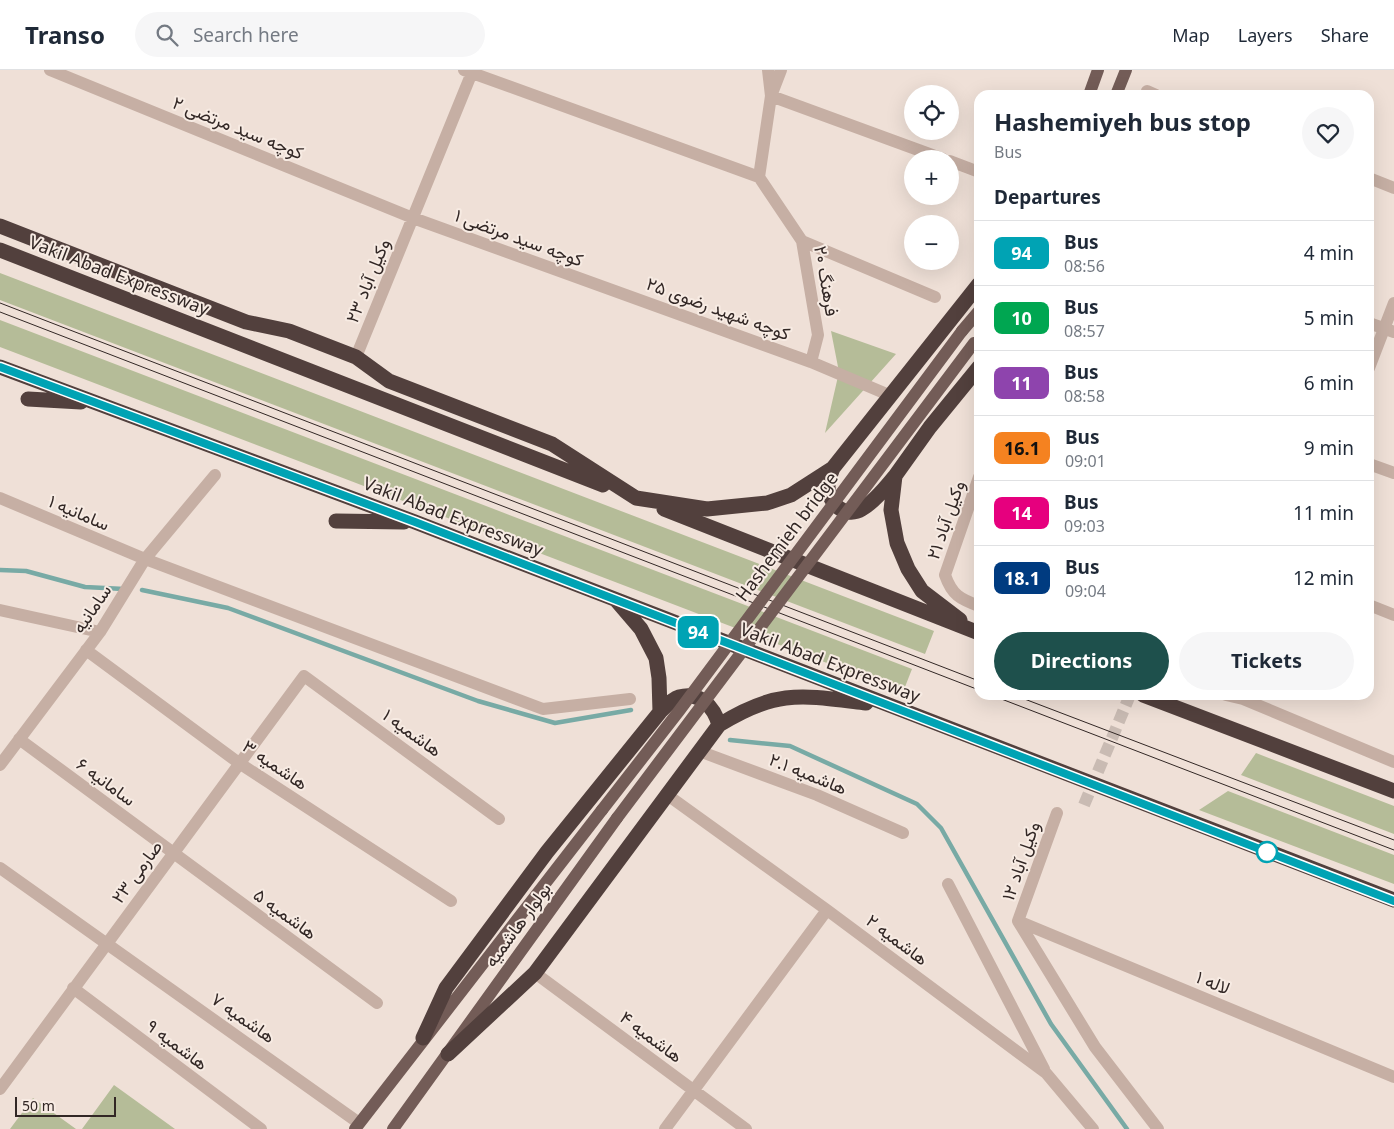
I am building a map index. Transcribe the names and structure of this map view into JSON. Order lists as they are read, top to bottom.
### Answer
{
  "streets": {
    "highway": ["Vakil Abad Expressway"],
    "main road": ["Hashemieh bridge", "بولوار هاشمیه"],
    "street": [
      "کوچه سید مرتضی ۲",
      "کوچه سید مرتضی ۱",
      "۲۳ وکیل آباد",
      "فرهنگ ۲۰",
      "کوچه شهید رضوی ۲۵",
      "سامانیه ۱",
      "۲۱ وکیل آباد",
      "سامانیه",
      "هاشمیه ۱",
      "هاشمیه ۳",
      "هاشمیه ۲.۱",
      "سامانیه ۶",
      "۱۲ وکیل آباد",
      "صارمی ۲۳",
      "هاشمیه ۵",
      "هاشمیه ۲",
      "لاله ۱",
      "هاشمیه ۷",
      "هاشمیه ۴",
      "هاشمیه ۹"
    ]
  },
  "crossings": [
    ["کوچه سید مرتضی ۲", "کوچه سید مرتضی ۱"],
    ["کوچه سید مرتضی ۲", "۲۳ وکیل آباد"],
    ["کوچه سید مرتضی ۱", "۲۳ وکیل آباد"],
    ["کوچه سید مرتضی ۱", "کوچه شهید رضوی ۲۵"],
    ["فرهنگ ۲۰", "کوچه شهید رضوی ۲۵"],
    ["سامانیه ۱", "سامانیه"],
    ["Hashemieh bridge", "بولوار هاشمیه"],
    ["سامانیه", "هاشمیه ۳"],
    ["سامانیه", "سامانیه ۶"],
    ["هاشمیه ۱", "صارمی ۲۳"],
    ["هاشمیه ۳", "صارمی ۲۳"],
    ["سامانیه ۶", "صارمی ۲۳"],
    ["سامانیه ۶", "هاشمیه ۵"],
    ["۱۲ وکیل آباد", "لاله ۱"],
    ["صارمی ۲۳", "هاشمیه ۵"],
    ["صارمی ۲۳", "هاشمیه ۷"],
    ["صارمی ۲۳", "هاشمیه ۹"],
    ["بولوار هاشمیه", "هاشمیه ۷"]
  ],
  "lines": ["bus line 94"],
  "scale_bar": "50 m",
  "page": {
    "header": "Transo",
    "search": "Search here",
    "nav": ["Map", "Layers", "Share"],
    "on_map": "94",
    "map_buttons": ["+", "−"],
    "heading": [
      ["Hashemiyeh bus stop", "Bus"],
      "Departures"
    ],
    "list": [
      {
        "mark": "94",
        "name": "Bus",
        "note": "08:56",
        "value": "4 min"
      },
      {
        "mark": "10",
        "name": "Bus",
        "note": "08:57",
        "value": "5 min"
      },
      {
        "mark": "11",
        "name": "Bus",
        "note": "08:58",
        "value": "6 min"
      },
      {
        "mark": "16.1",
        "name": "Bus",
        "note": "09:01",
        "value": "9 min"
      },
      {
        "mark": "14",
        "name": "Bus",
        "note": "09:03",
        "value": "11 min"
      },
      {
        "mark": "18.1",
        "name": "Bus",
        "note": "09:04",
        "value": "12 min"
      }
    ],
    "buttons": ["Directions", "Tickets"],
    "scale": "50 m"
  }
}
